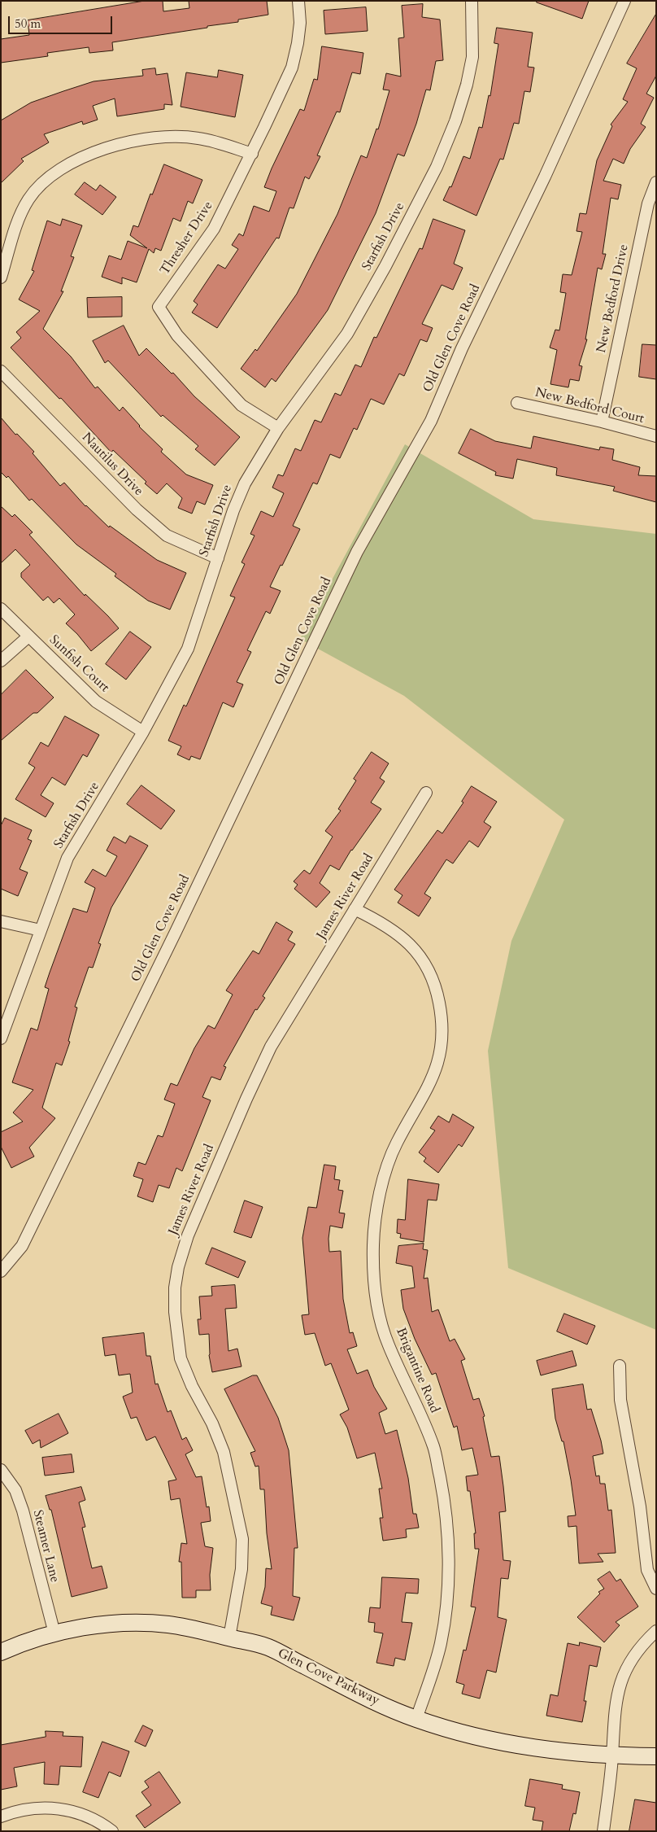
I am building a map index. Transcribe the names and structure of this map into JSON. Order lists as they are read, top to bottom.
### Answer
{
  "streets": {
    "street": [
      "Starfish Drive",
      "Thresher Drive",
      "New Bedford Drive",
      "Old Glen Cove Road",
      "New Bedford Court",
      "Nautilus Drive",
      "Sunfish Court",
      "James River Road",
      "Brigantine Road",
      "Steamer Lane",
      "Glen Cove Parkway"
    ]
  },
  "crossings": [
    ["Starfish Drive", "Thresher Drive"],
    ["Starfish Drive", "Nautilus Drive"],
    ["Starfish Drive", "Sunfish Court"],
    ["New Bedford Drive", "New Bedford Court"],
    ["James River Road", "Brigantine Road"],
    ["James River Road", "Glen Cove Parkway"],
    ["Brigantine Road", "Glen Cove Parkway"],
    ["Steamer Lane", "Glen Cove Parkway"]
  ],
  "scale_bar": "50 m"
}
